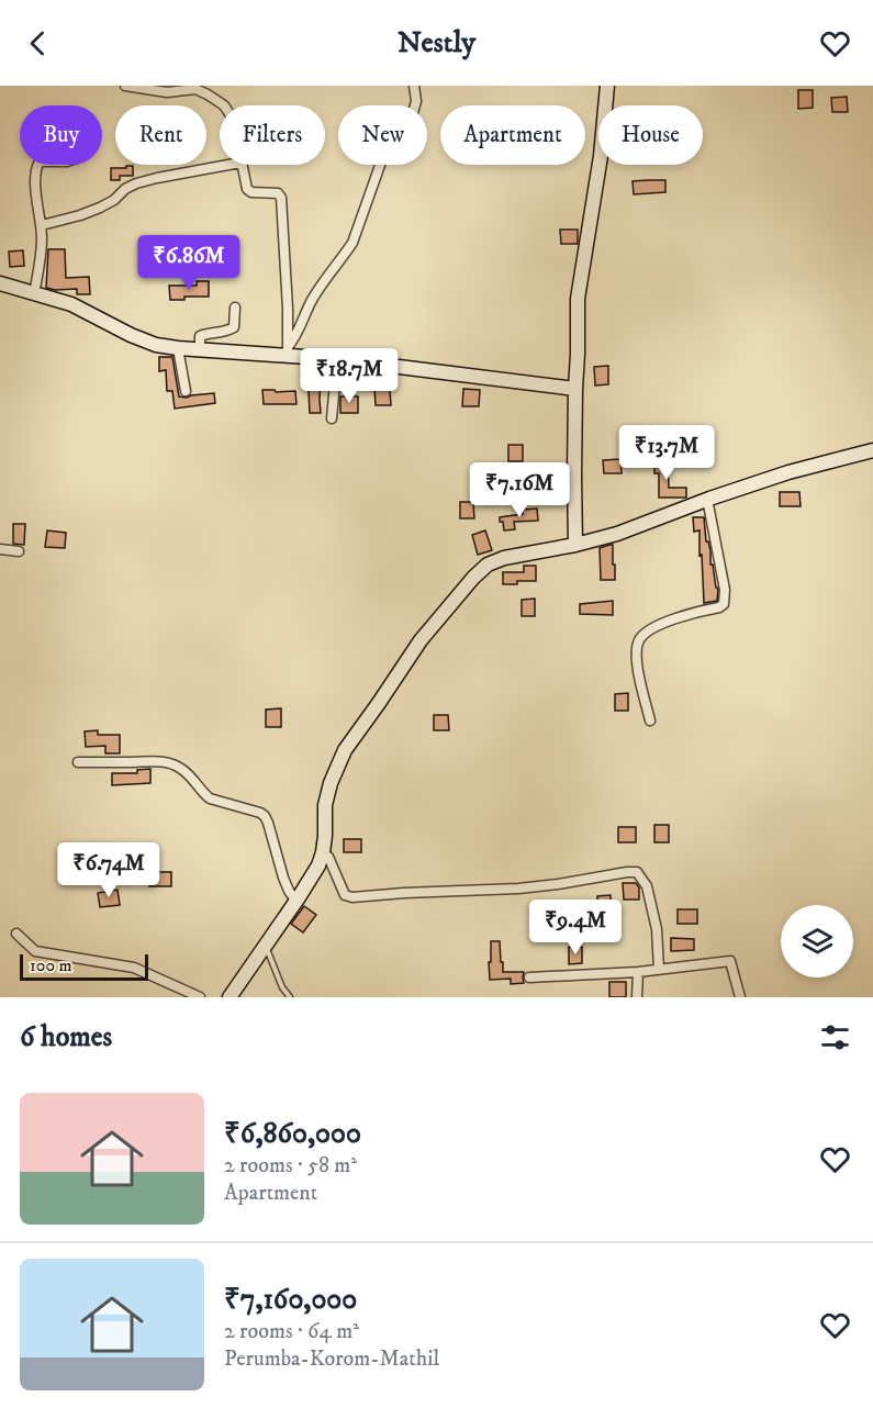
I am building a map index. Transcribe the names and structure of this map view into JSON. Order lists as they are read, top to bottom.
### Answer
{
  "scale_bar": "100 m",
  "page": {
    "header": "Nestly",
    "chip": [
      "Buy",
      "Rent",
      "Filters",
      "New",
      "Apartment",
      "House"
    ],
    "price": [
      "₹6.86M",
      "₹18.7M",
      "₹13.7M",
      "₹7.16M",
      "₹6.74M",
      "₹9.4M"
    ],
    "scale": "100 m",
    "heading": "6 homes",
    "list": [
      {
        "name": "₹6,860,000",
        "note": "2 rooms · 58 m² · Apartment"
      },
      {
        "name": "₹7,160,000",
        "note": "2 rooms · 64 m² · Perumba-Korom-Mathil"
      }
    ]
  }
}
